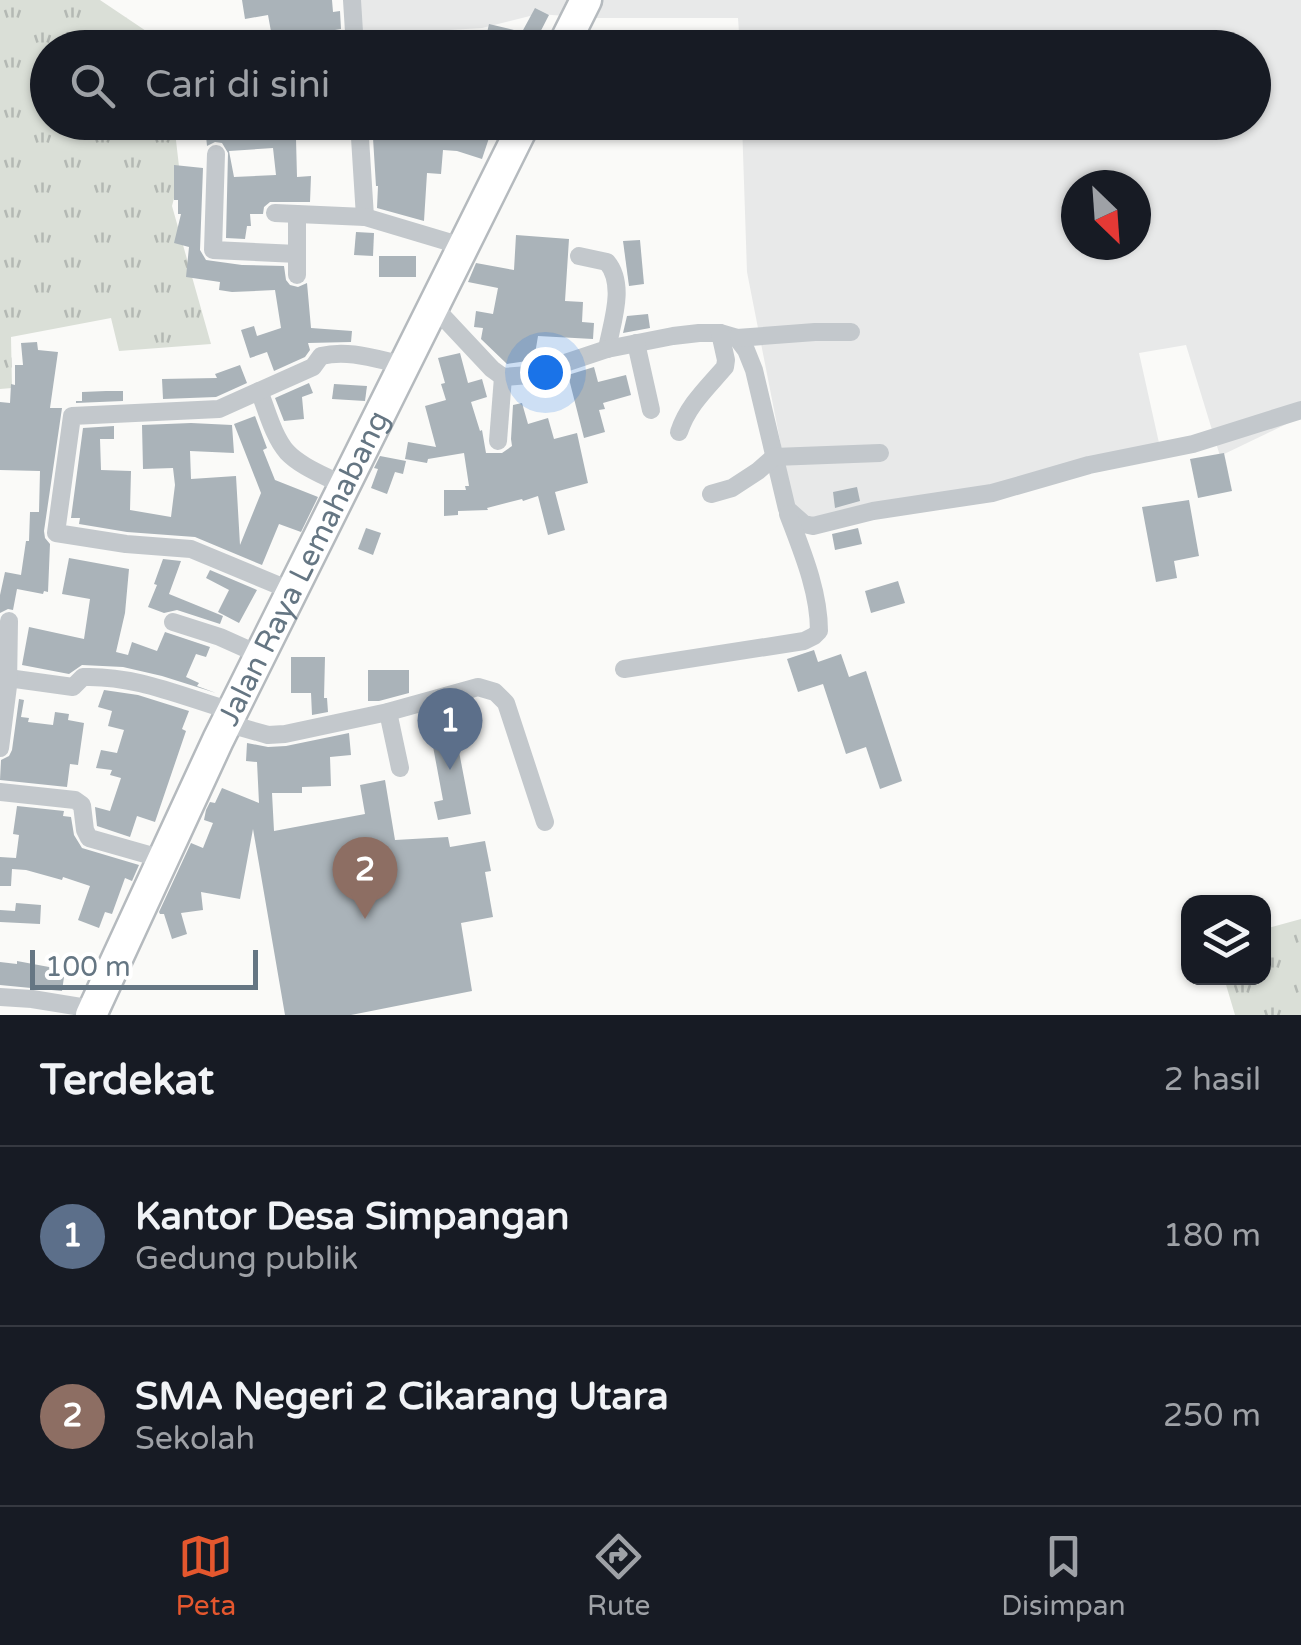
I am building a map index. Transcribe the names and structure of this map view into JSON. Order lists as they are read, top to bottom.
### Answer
{
  "streets": {
    "main road": ["Jalan Raya Lemahabang"]
  },
  "scale_bar": "100 m",
  "north": "bottom right",
  "page": {
    "search": "Cari di sini",
    "pins": ["1", "2"],
    "scale": "100 m",
    "heading": ["Terdekat", "2 hasil"],
    "list": [
      {
        "mark": "1",
        "name": "Kantor Desa Simpangan",
        "note": "Gedung publik",
        "value": "180 m"
      },
      {
        "mark": "2",
        "name": "SMA Negeri 2 Cikarang Utara",
        "note": "Sekolah",
        "value": "250 m"
      }
    ],
    "nav": ["Peta", "Rute", "Disimpan"]
  }
}
